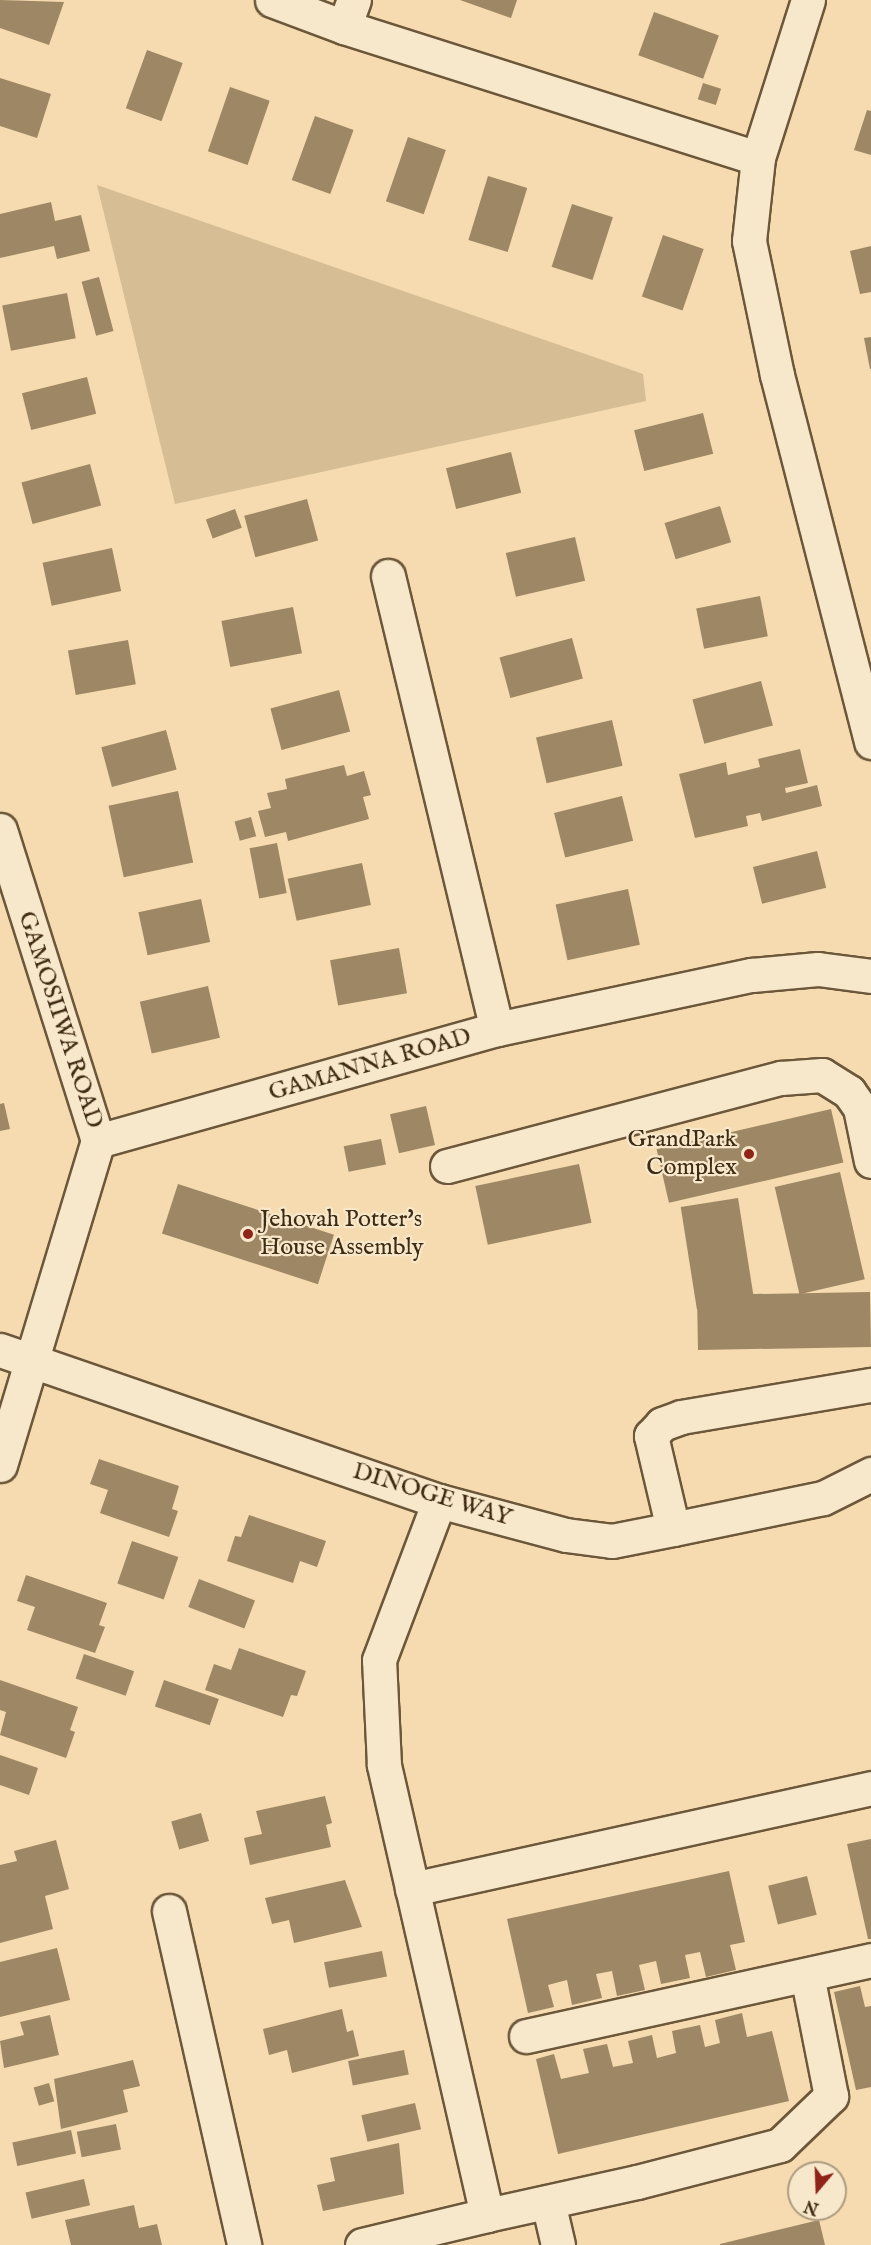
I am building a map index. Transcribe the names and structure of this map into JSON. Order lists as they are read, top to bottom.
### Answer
{
  "streets": {
    "street": ["GAMOSIIWA ROAD", "GAMANNA ROAD", "DINOGE WAY"]
  },
  "crossings": [
    ["GAMOSIIWA ROAD", "GAMANNA ROAD"]
  ],
  "places": ["GrandPark Complex", "Jehovah Potter's House Assembly"],
  "north": "bottom"
}
